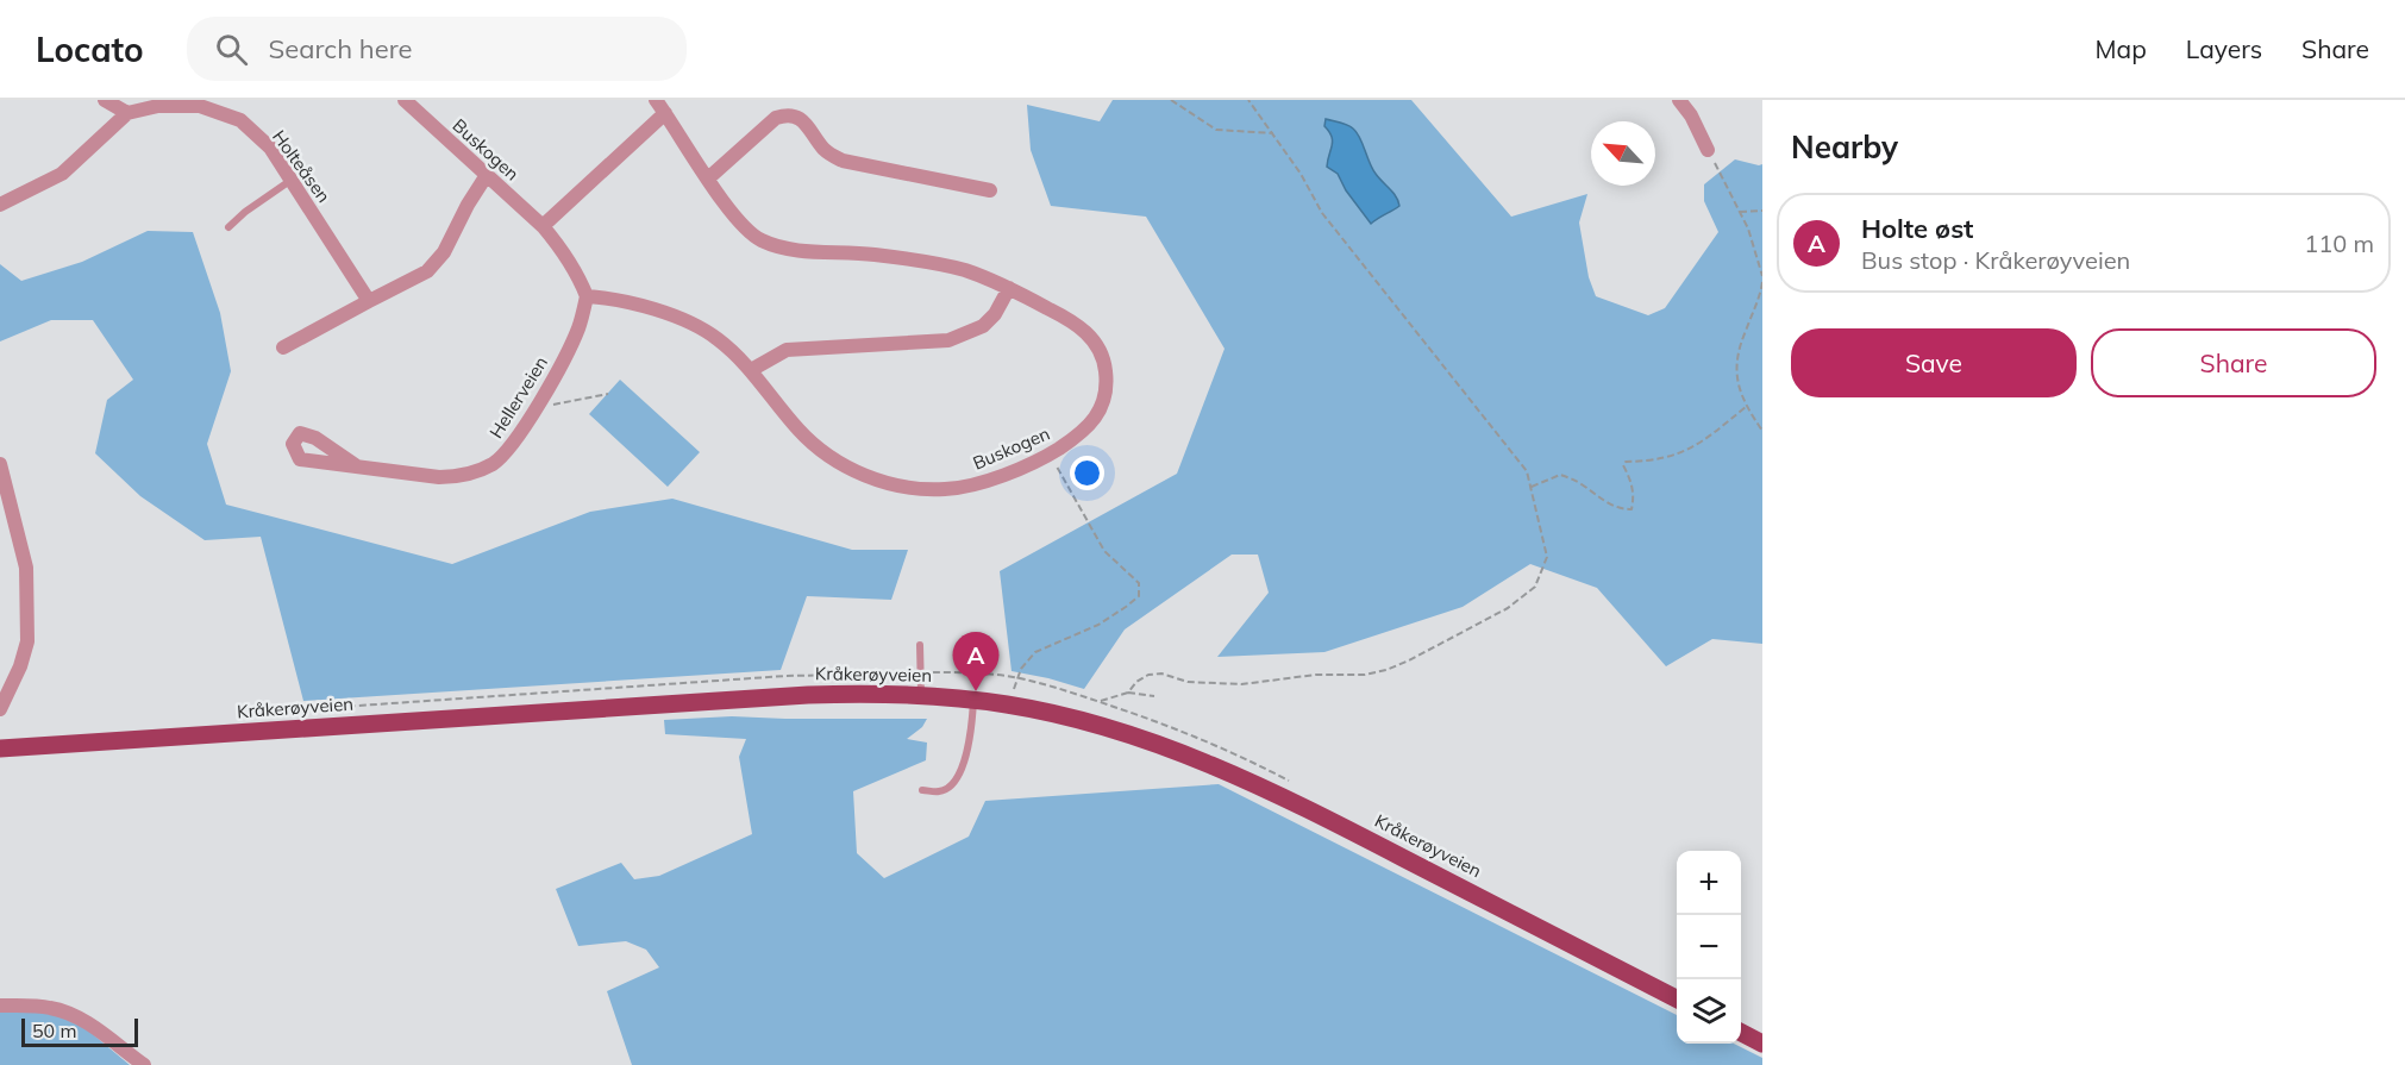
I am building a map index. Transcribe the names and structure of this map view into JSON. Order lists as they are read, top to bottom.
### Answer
{
  "streets": {
    "main road": ["Kråkerøyveien"],
    "street": ["Buskogen", "Holteåsen", "Hellerveien"]
  },
  "crossings": [
    ["Buskogen", "Hellerveien"]
  ],
  "scale_bar": "50 m",
  "north": "top left",
  "page": {
    "header": "Locato",
    "search": "Search here",
    "nav": ["Map", "Layers", "Share"],
    "heading": "Nearby",
    "list": [
      {
        "mark": "A",
        "name": "Holte øst",
        "note": "Bus stop · Kråkerøyveien",
        "value": "110 m"
      }
    ],
    "buttons": ["Save", "Share"],
    "pins": "A",
    "map_buttons": ["+", "−"],
    "scale": "50 m"
  }
}
